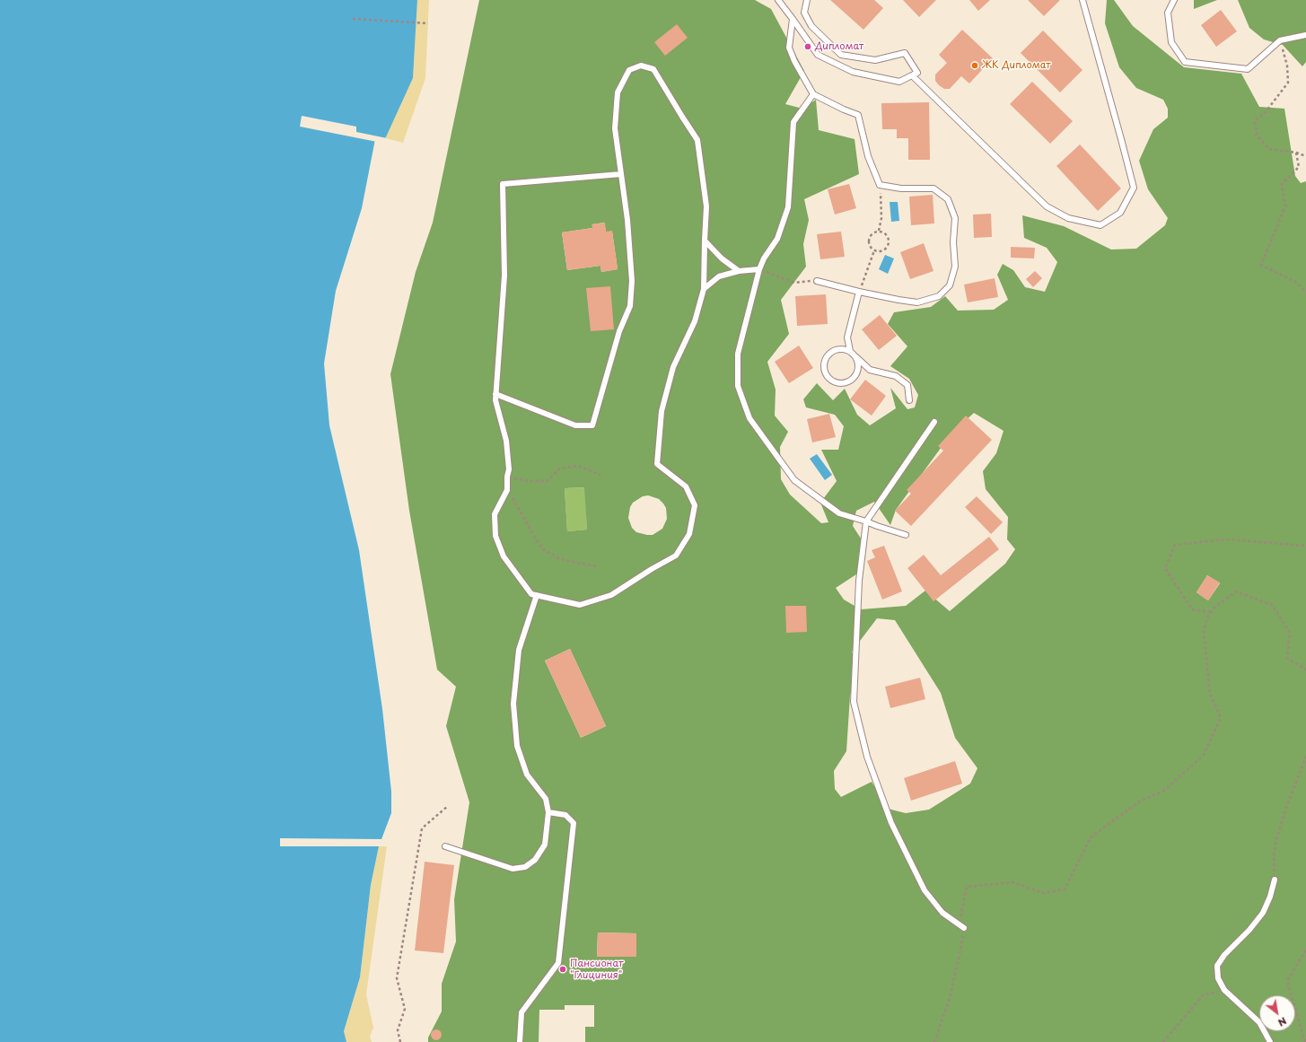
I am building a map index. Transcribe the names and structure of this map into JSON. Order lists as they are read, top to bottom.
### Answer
{
  "places": ["Дипломат", "ЖК Дипломат", "Пансионат \"Глициния\""],
  "north": "bottom right"
}
